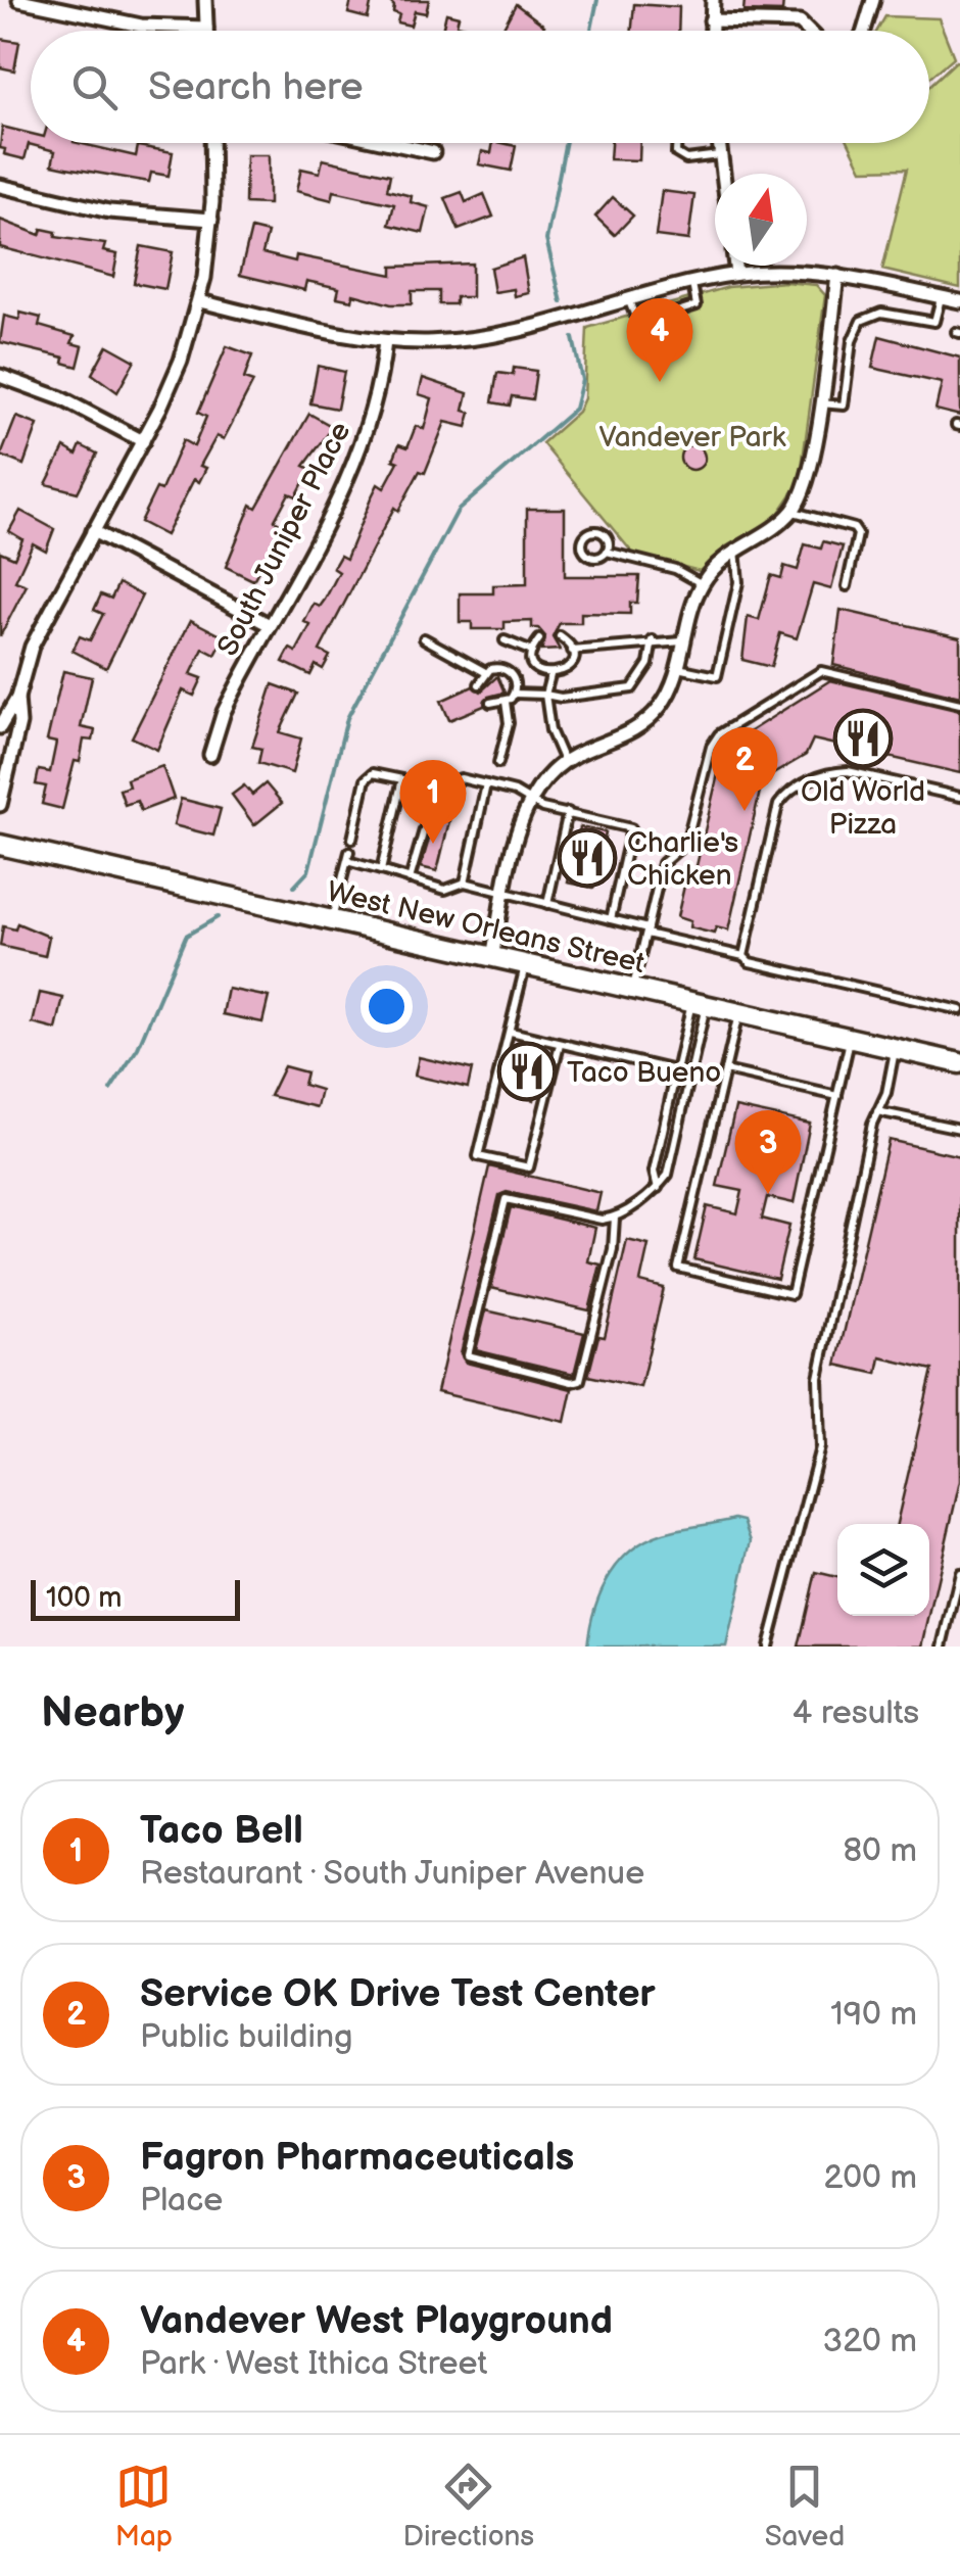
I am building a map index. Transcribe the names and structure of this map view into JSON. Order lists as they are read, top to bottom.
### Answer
{
  "streets": {
    "main road": ["West New Orleans Street"],
    "street": ["South Juniper Place"]
  },
  "parks": ["Vandever Park"],
  "places": {
    "restaurant": ["Old World Pizza", "Charlie's Chicken", "Taco Bueno"]
  },
  "scale_bar": "100 m",
  "north": "top",
  "page": {
    "search": "Search here",
    "pins": [
      "4",
      "2",
      "1",
      "3"
    ],
    "scale": "100 m",
    "heading": ["Nearby", "4 results"],
    "list": [
      {
        "mark": "1",
        "name": "Taco Bell",
        "note": "Restaurant · South Juniper Avenue",
        "value": "80 m"
      },
      {
        "mark": "2",
        "name": "Service OK Drive Test Center",
        "note": "Public building",
        "value": "190 m"
      },
      {
        "mark": "3",
        "name": "Fagron Pharmaceuticals",
        "note": "Place",
        "value": "200 m"
      },
      {
        "mark": "4",
        "name": "Vandever West Playground",
        "note": "Park · West Ithica Street",
        "value": "320 m"
      }
    ],
    "nav": ["Map", "Directions", "Saved"]
  }
}
